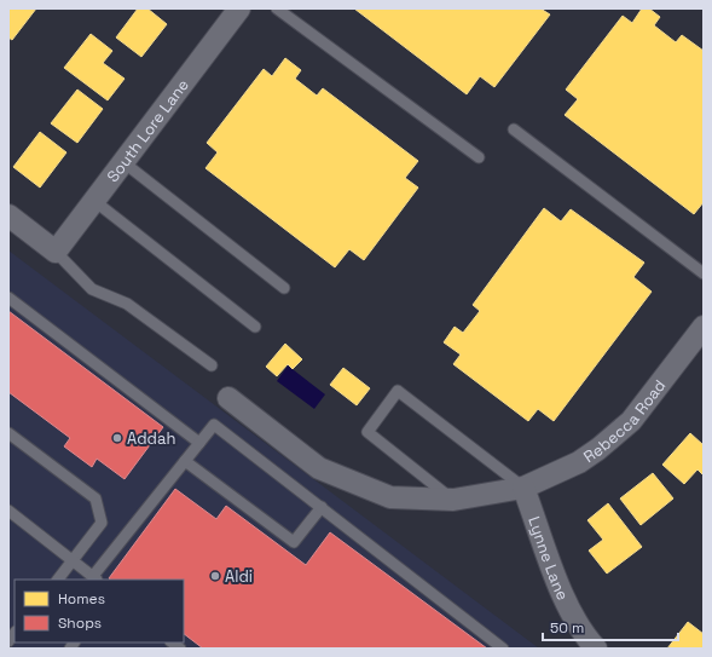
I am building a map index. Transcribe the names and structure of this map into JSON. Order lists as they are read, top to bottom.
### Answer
{
  "streets": {
    "street": ["South Lore Lane", "Rebecca Road", "Lynne Lane"]
  },
  "crossings": [
    ["Rebecca Road", "Lynne Lane"]
  ],
  "places": ["Addah", "Aldi"],
  "legend": ["Homes", "Shops"],
  "scale_bar": "50 m"
}
